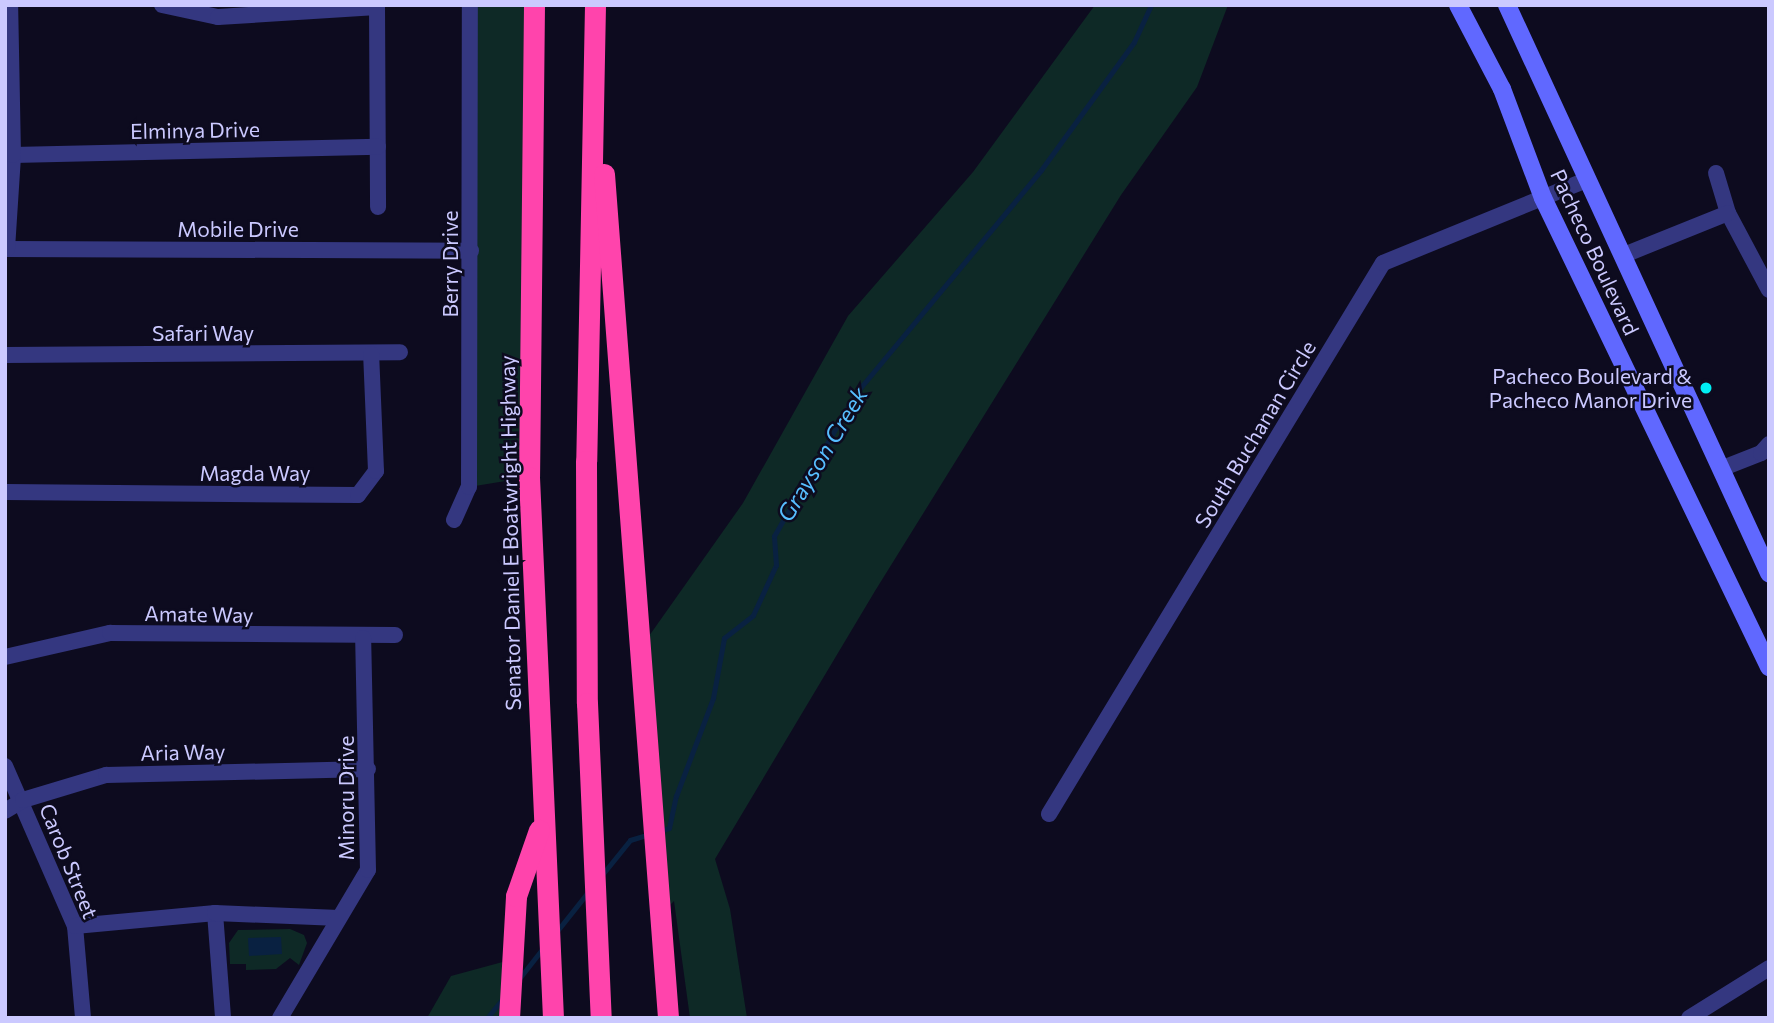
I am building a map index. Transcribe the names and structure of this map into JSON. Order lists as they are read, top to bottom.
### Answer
{
  "streets": {
    "highway": ["Senator Daniel E Boatwright Highway"],
    "main road": ["Pacheco Boulevard"],
    "street": [
      "Elminya Drive",
      "Mobile Drive",
      "Berry Drive",
      "Safari Way",
      "South Buchanan Circle",
      "Magda Way",
      "Amate Way",
      "Aria Way",
      "Minoru Drive",
      "Carob Street"
    ]
  },
  "crossings": [
    ["Mobile Drive", "Berry Drive"],
    ["Pacheco Boulevard", "South Buchanan Circle"],
    ["Safari Way", "Magda Way"],
    ["Amate Way", "Minoru Drive"],
    ["Aria Way", "Minoru Drive"],
    ["Aria Way", "Carob Street"]
  ],
  "water": ["Grayson Creek"],
  "places": ["Pacheco Boulevard & Pacheco Manor Drive"]
}
